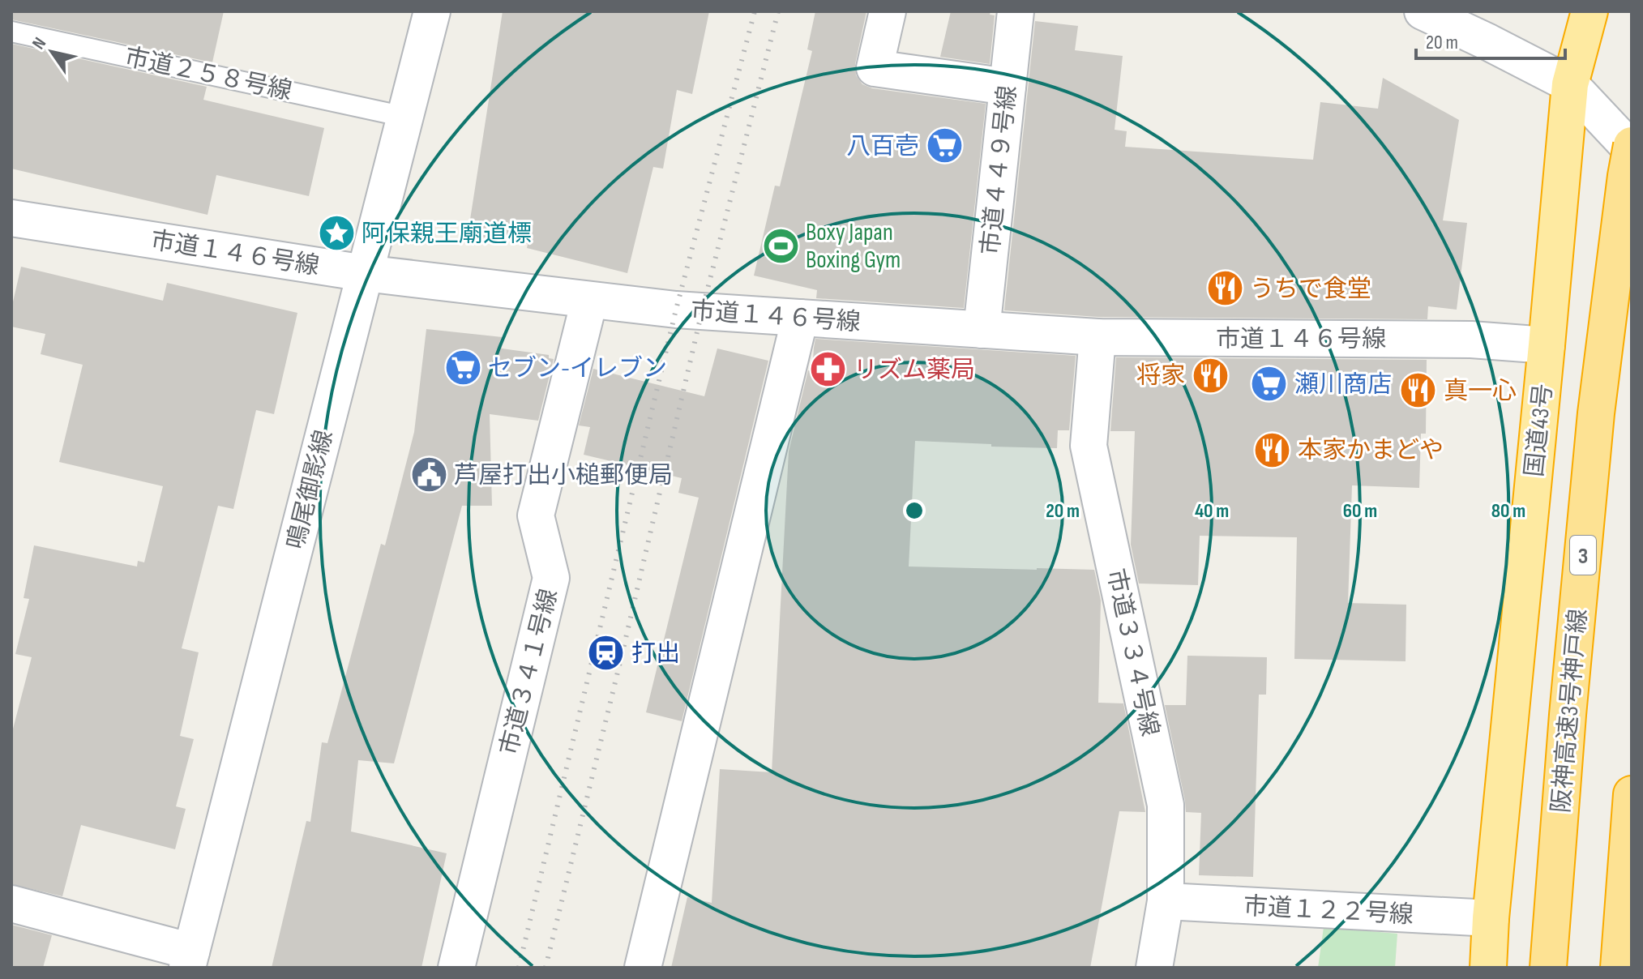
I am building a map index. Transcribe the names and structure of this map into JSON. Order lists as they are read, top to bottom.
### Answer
{
  "streets": {
    "highway": ["国道43号", "3", "阪神高速3号神戸線"],
    "street": [
      "市道４４９号線",
      "市道１４６号線",
      "鳴尾御影線",
      "市道３３４号線",
      "市道３４１号線",
      "市道１２２号線"
    ],
    "lane": ["市道２５８号線"]
  },
  "crossings": [
    ["市道２５８号線", "鳴尾御影線"],
    ["市道４４９号線", "市道１４６号線"],
    ["市道１４６号線", "国道43号"],
    ["市道１４６号線", "鳴尾御影線"],
    ["市道１４６号線", "市道３３４号線"],
    ["市道１４６号線", "市道３４１号線"],
    ["国道43号", "市道１２２号線"],
    ["市道３３４号線", "市道１２２号線"]
  ],
  "places": {
    "supermarket": ["八百壱", "セブン-イレブン", "瀬川商店"],
    "place": ["阿保親王廟道標"],
    "sports": ["Boxy Japan Boxing Gym"],
    "restaurant": [
      "うちで食堂",
      "将家",
      "真一心",
      "本家かまどや"
    ],
    "pharmacy": ["リズム薬局"],
    "public building": ["芦屋打出小槌郵便局"],
    "station": ["打出"]
  },
  "scale_bar": "20 m",
  "north": "top left",
  "rings": [
    "20 m",
    "40 m",
    "60 m",
    "80 m"
  ]
}
